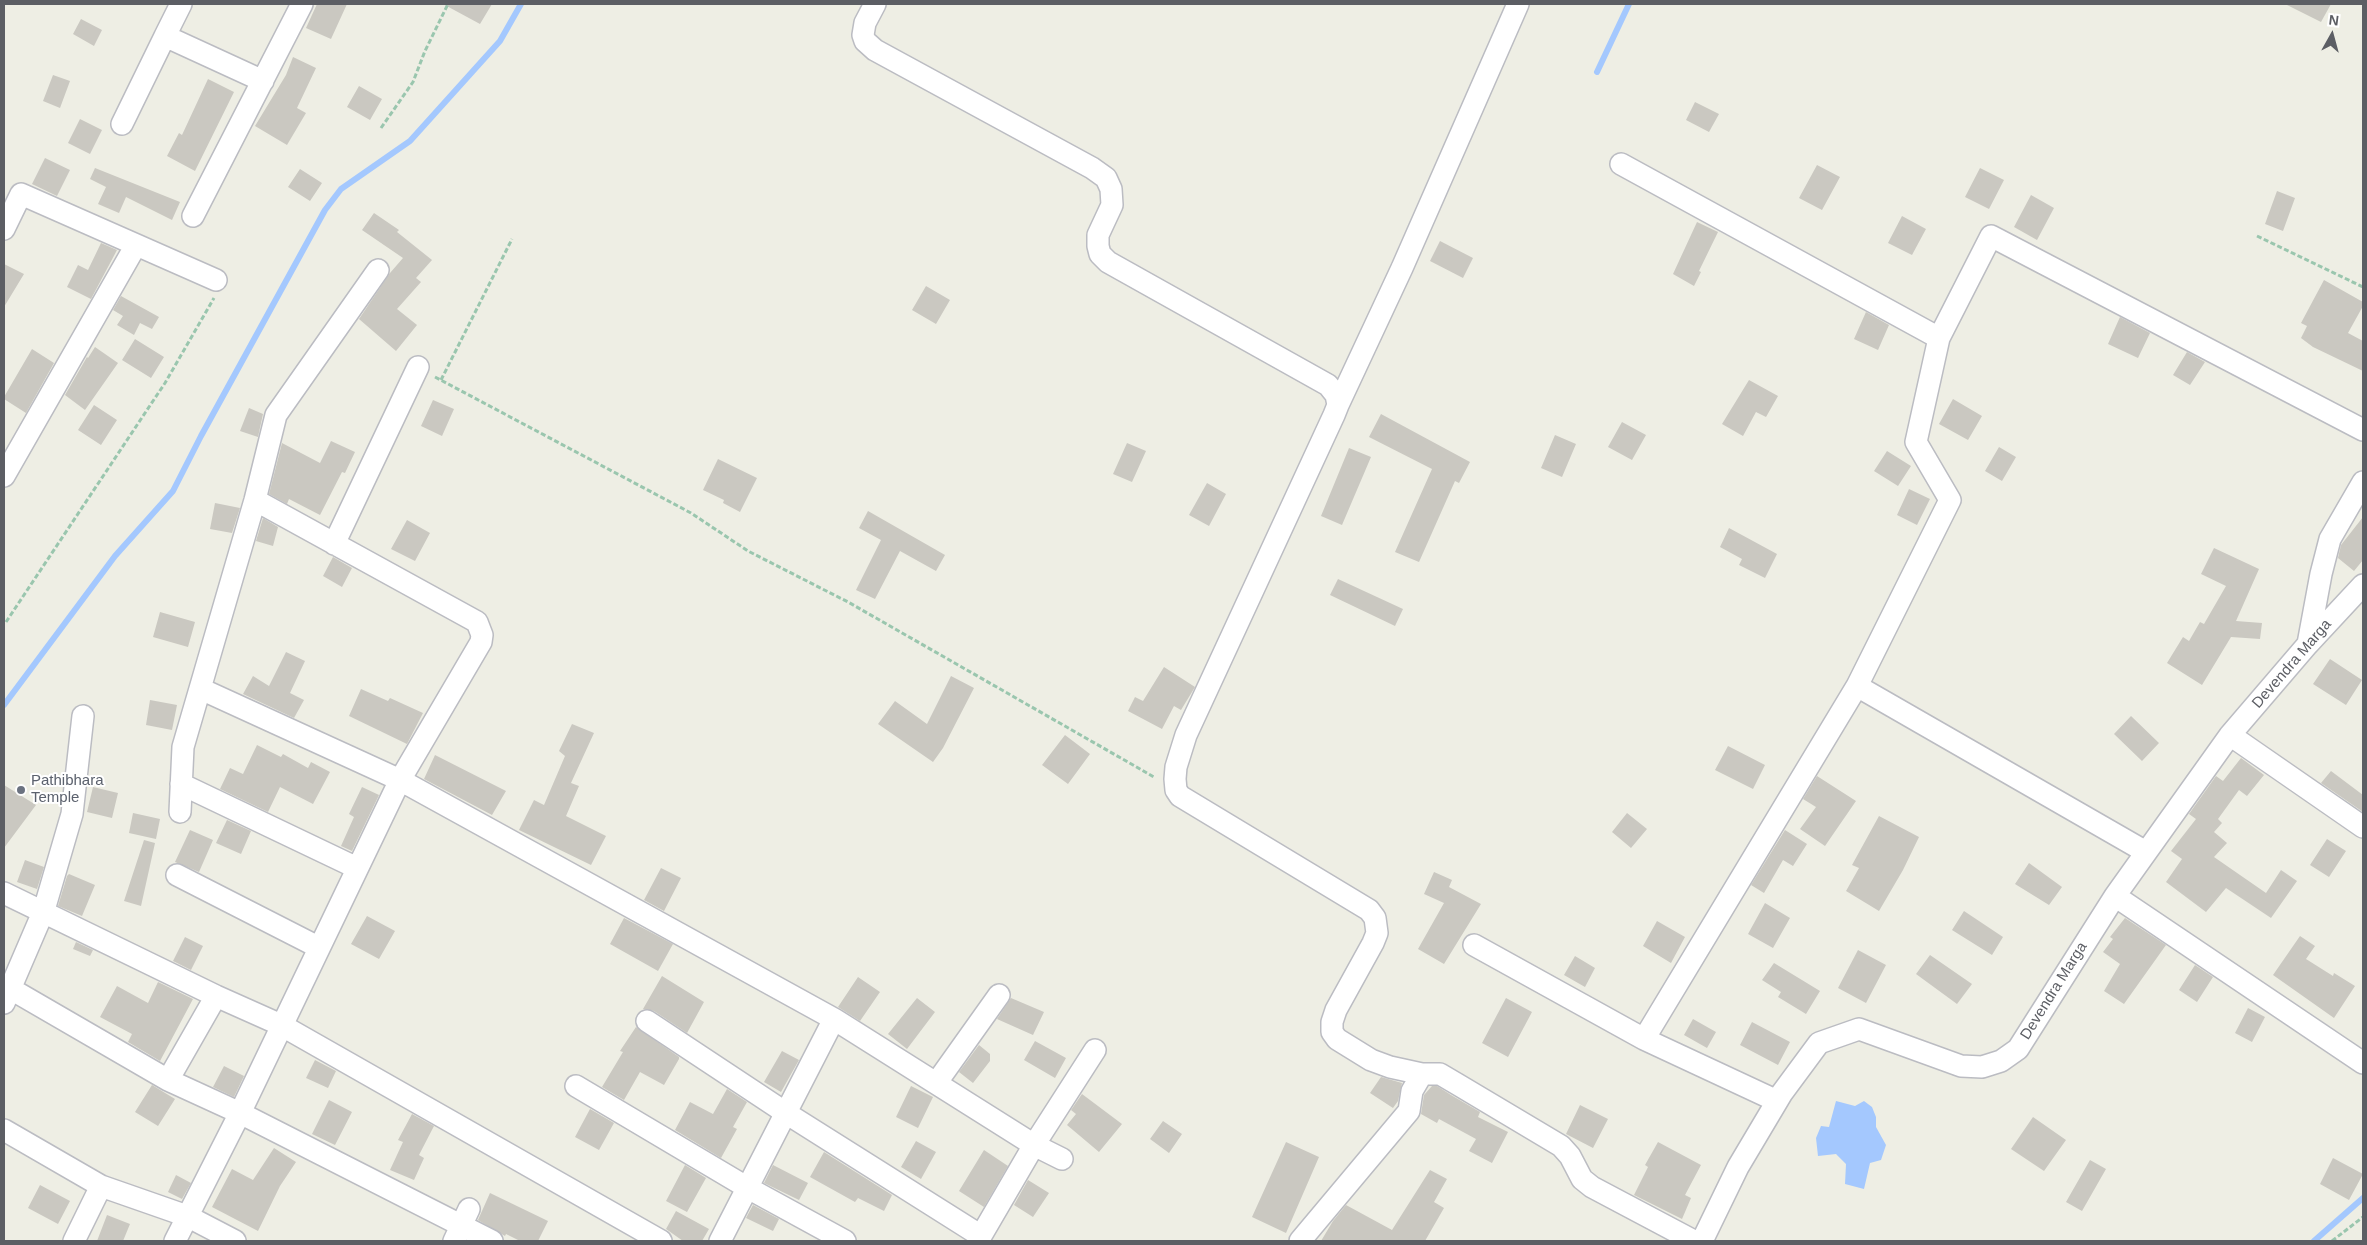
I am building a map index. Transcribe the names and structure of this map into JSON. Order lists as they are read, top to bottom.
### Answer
{
  "streets": {
    "street": ["Devendra Marga"]
  },
  "places": ["Pathibhara Temple"],
  "north": "top"
}
